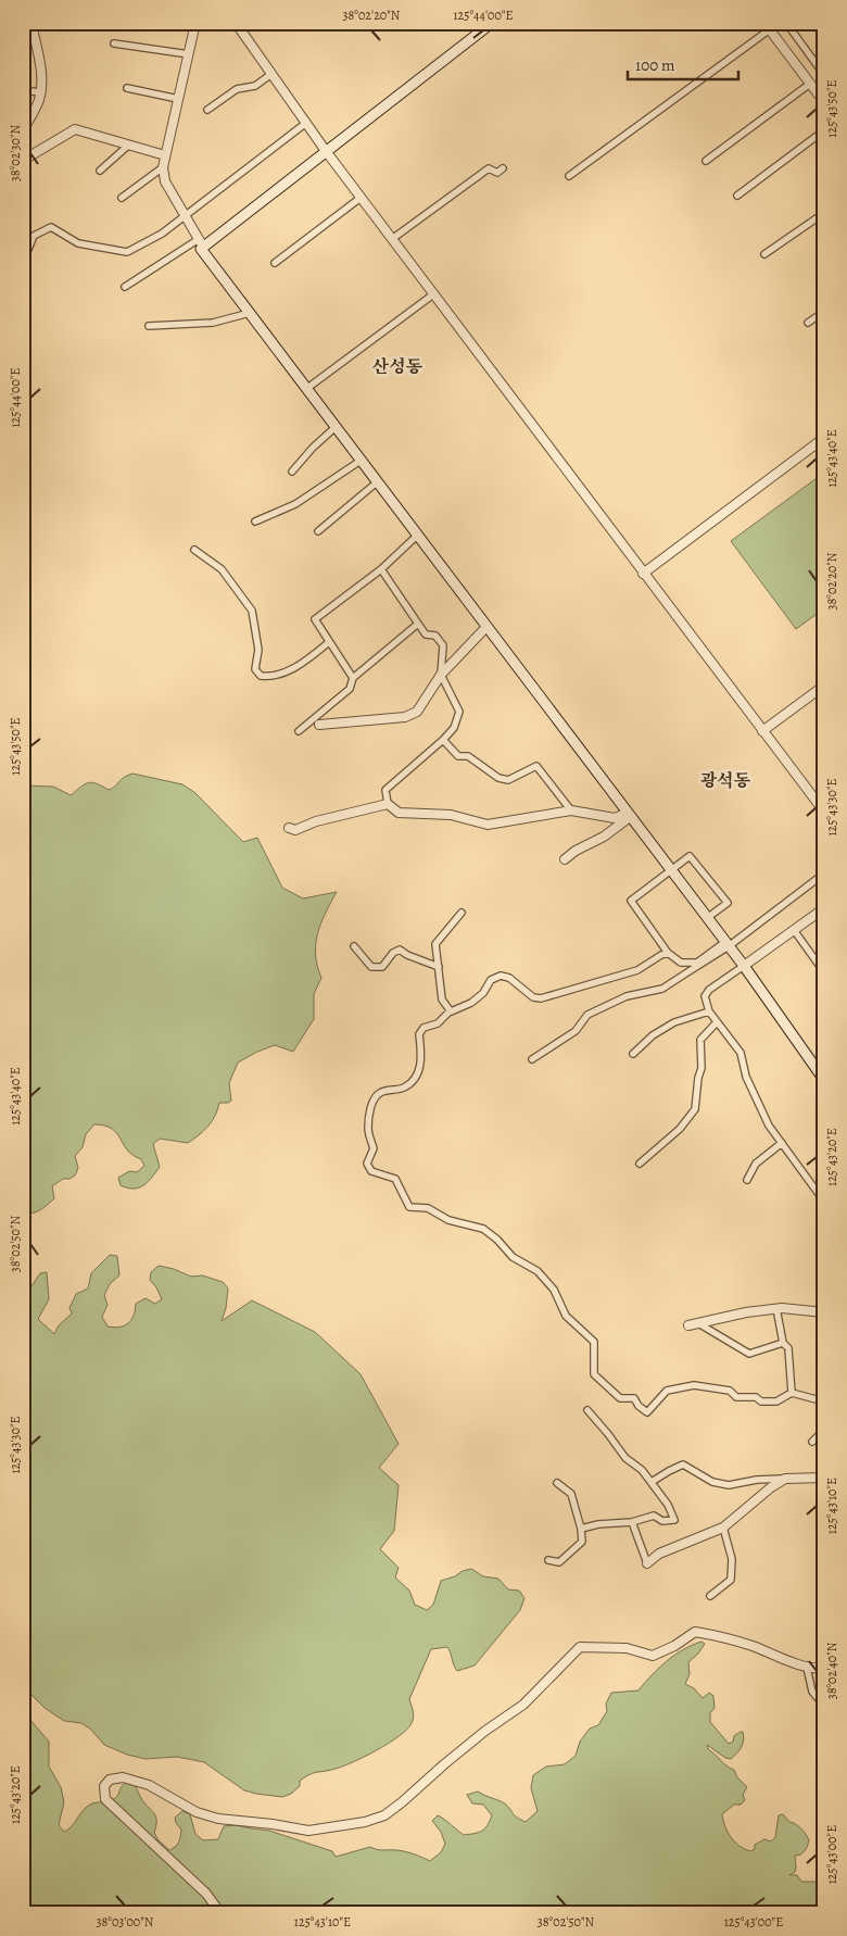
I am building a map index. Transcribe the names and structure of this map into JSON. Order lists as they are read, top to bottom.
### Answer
{
  "districts": ["산성동", "광석동"],
  "scale_bar": "100 m",
  "coordinates": [
    "38°02'20\"N",
    "125°44'00\"E",
    "125°43'50\"E",
    "38°02'30\"N",
    "125°43'40\"E",
    "125°43'30\"E",
    "125°43'20\"E",
    "38°02'50\"N",
    "125°43'10\"E",
    "38°02'40\"N",
    "125°43'00\"E",
    "38°03'00\"N"
  ]
}
